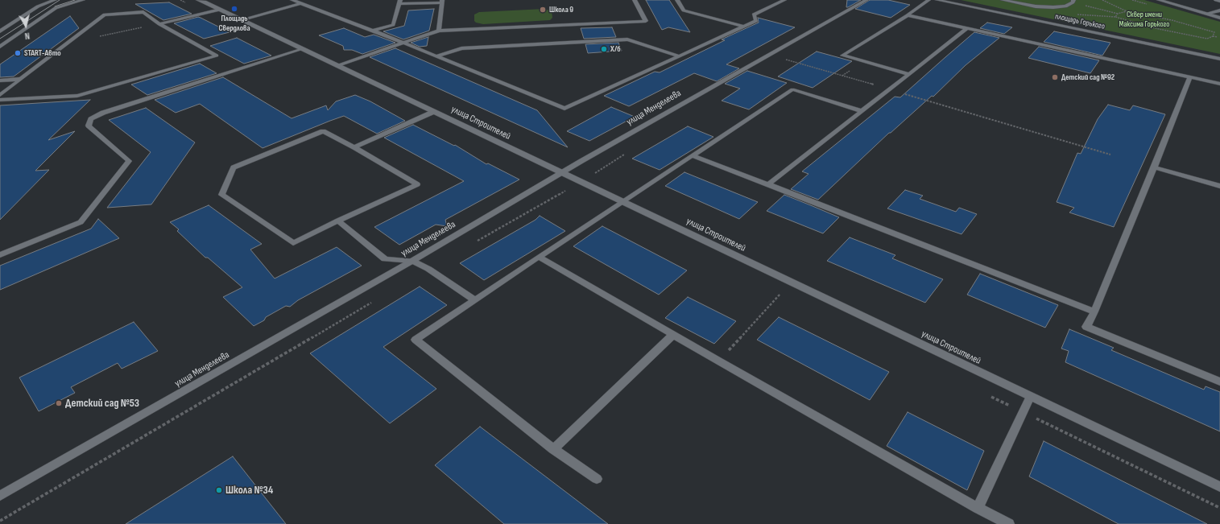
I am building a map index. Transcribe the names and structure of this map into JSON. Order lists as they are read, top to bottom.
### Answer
{
  "streets": {
    "street": ["площадь Горького", "улица Менделеева", "улица Строителей"]
  },
  "crossings": [
    ["улица Менделеева", "улица Строителей"]
  ],
  "parks": ["Сквер имени Максима Горького"],
  "places": [
    "Площадь Свердлова",
    "Школа 9",
    "Х/б",
    "START-Авто",
    "Детский сад №92",
    "Детский сад №53",
    "Школа №34"
  ],
  "north": "bottom"
}
